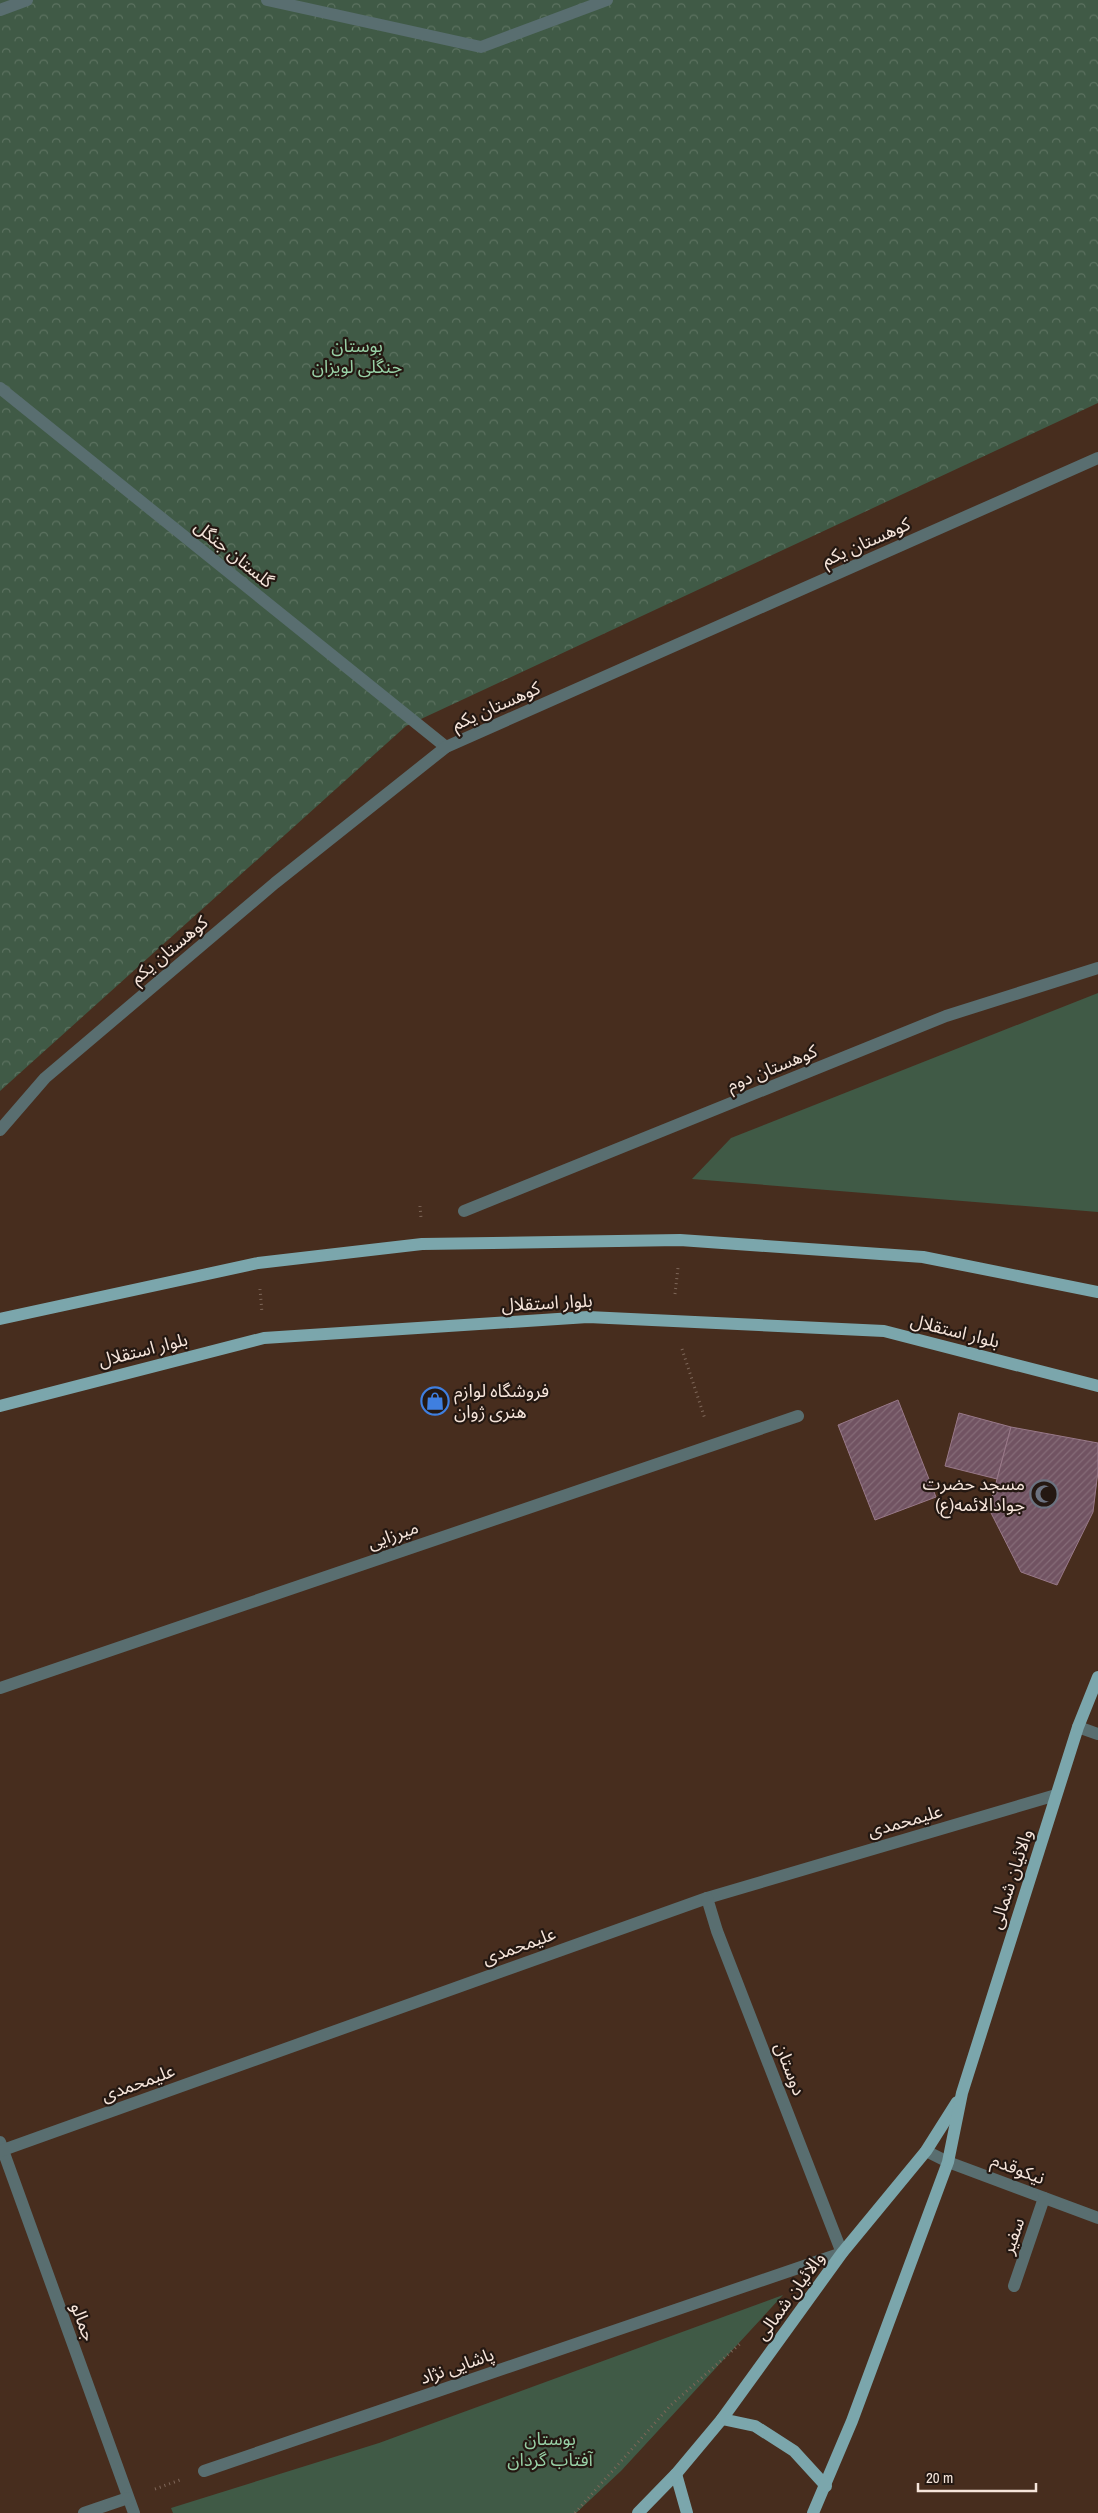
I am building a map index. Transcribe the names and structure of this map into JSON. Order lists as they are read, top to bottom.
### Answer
{
  "streets": {
    "main road": ["بلوار استقلال", "والائیان شمالی"],
    "street": [
      "کوهستان یکم",
      "گلستان جنگل",
      "کوهستان دوم",
      "میرزایی",
      "علیمحمدی",
      "دوستان",
      "نیکوقدم",
      "سفیر",
      "جمالو",
      "پاشایی نژاد"
    ]
  },
  "crossings": [
    ["کوهستان یکم", "گلستان جنگل"],
    ["علیمحمدی", "والائیان شمالی"],
    ["علیمحمدی", "دوستان"],
    ["علیمحمدی", "جمالو"],
    ["والائیان شمالی", "دوستان"],
    ["والائیان شمالی", "نیکوقدم"],
    ["والائیان شمالی", "پاشایی نژاد"],
    ["دوستان", "پاشایی نژاد"],
    ["نیکوقدم", "سفیر"]
  ],
  "parks": ["بوستان جنگلی لویزان", "بوستان آفتاب گردان"],
  "places": {
    "shop": ["فروشگاه لوازم هنری ژوان"],
    "mosque": ["مسجد حضرت جوادالائمه(ع)"]
  },
  "scale_bar": "20 m"
}
